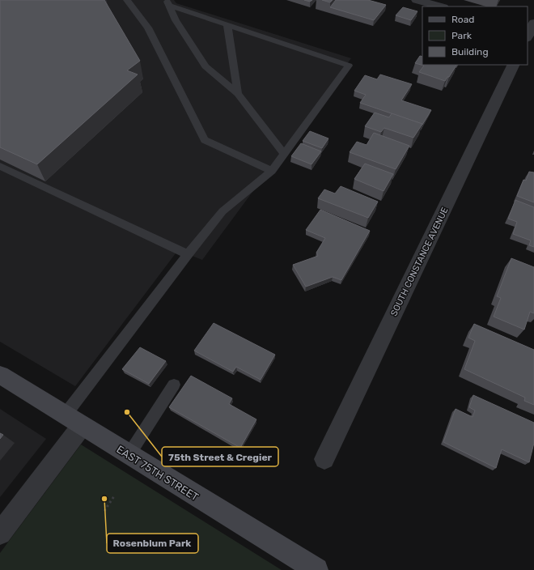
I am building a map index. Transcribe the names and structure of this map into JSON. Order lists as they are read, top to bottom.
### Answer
{
  "streets": {
    "main road": ["EAST 75TH STREET"],
    "street": ["SOUTH CONSTANCE AVENUE"]
  },
  "places": ["75th Street & Cregier", "Rosenblum Park"],
  "legend": ["Road", "Park", "Building"]
}
